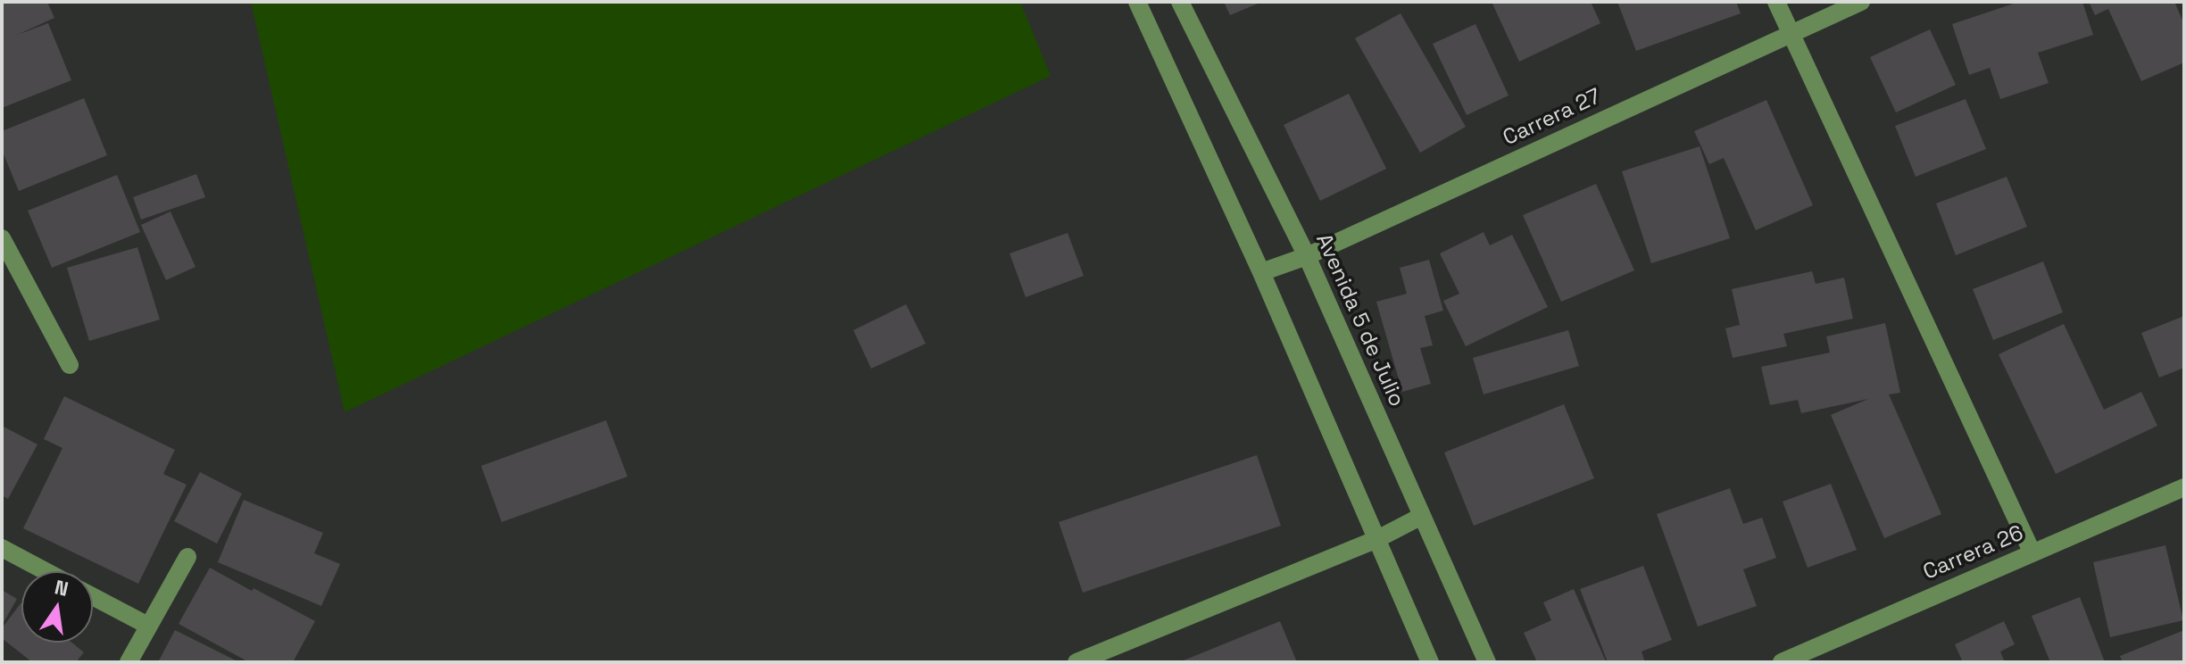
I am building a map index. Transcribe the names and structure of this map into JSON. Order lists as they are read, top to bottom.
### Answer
{
  "streets": {
    "street": ["Carrera 27", "Avenida 5 de Julio", "Carrera 26"]
  },
  "crossings": [
    ["Carrera 27", "Avenida 5 de Julio"]
  ],
  "north": "top"
}
